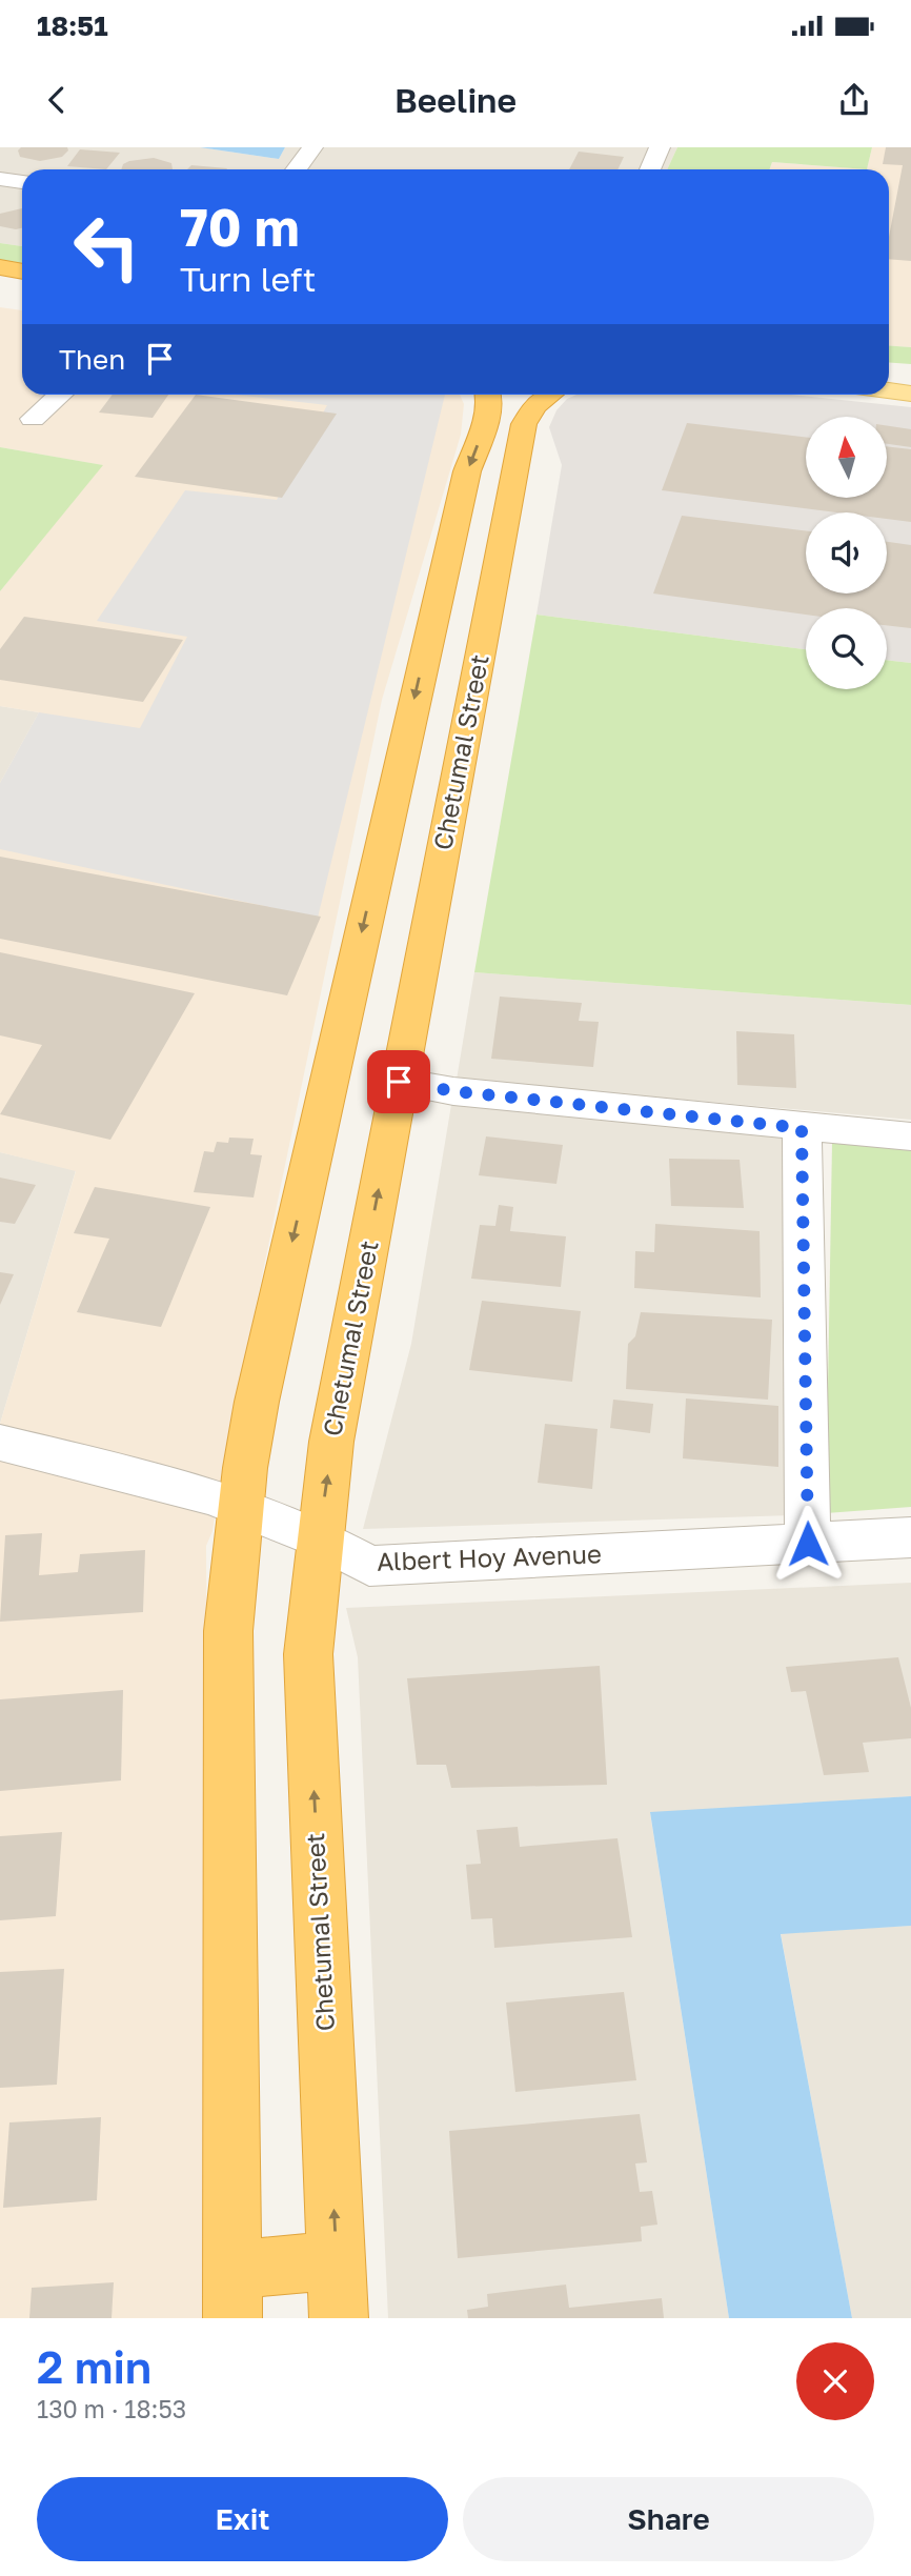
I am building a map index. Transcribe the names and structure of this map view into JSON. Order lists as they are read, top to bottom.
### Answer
{
  "streets": {
    "highway": ["Chetumal Street"],
    "street": ["Albert Hoy Avenue"]
  },
  "crossings": [
    ["Chetumal Street", "Albert Hoy Avenue"]
  ],
  "north": "top",
  "page": {
    "status": "18:51",
    "header": "Beeline",
    "turn": ["70 m", "Turn left"],
    "then": "Then",
    "heading": ["2 min", "130 m · 18:53"],
    "buttons": ["Exit", "Share"]
  }
}
